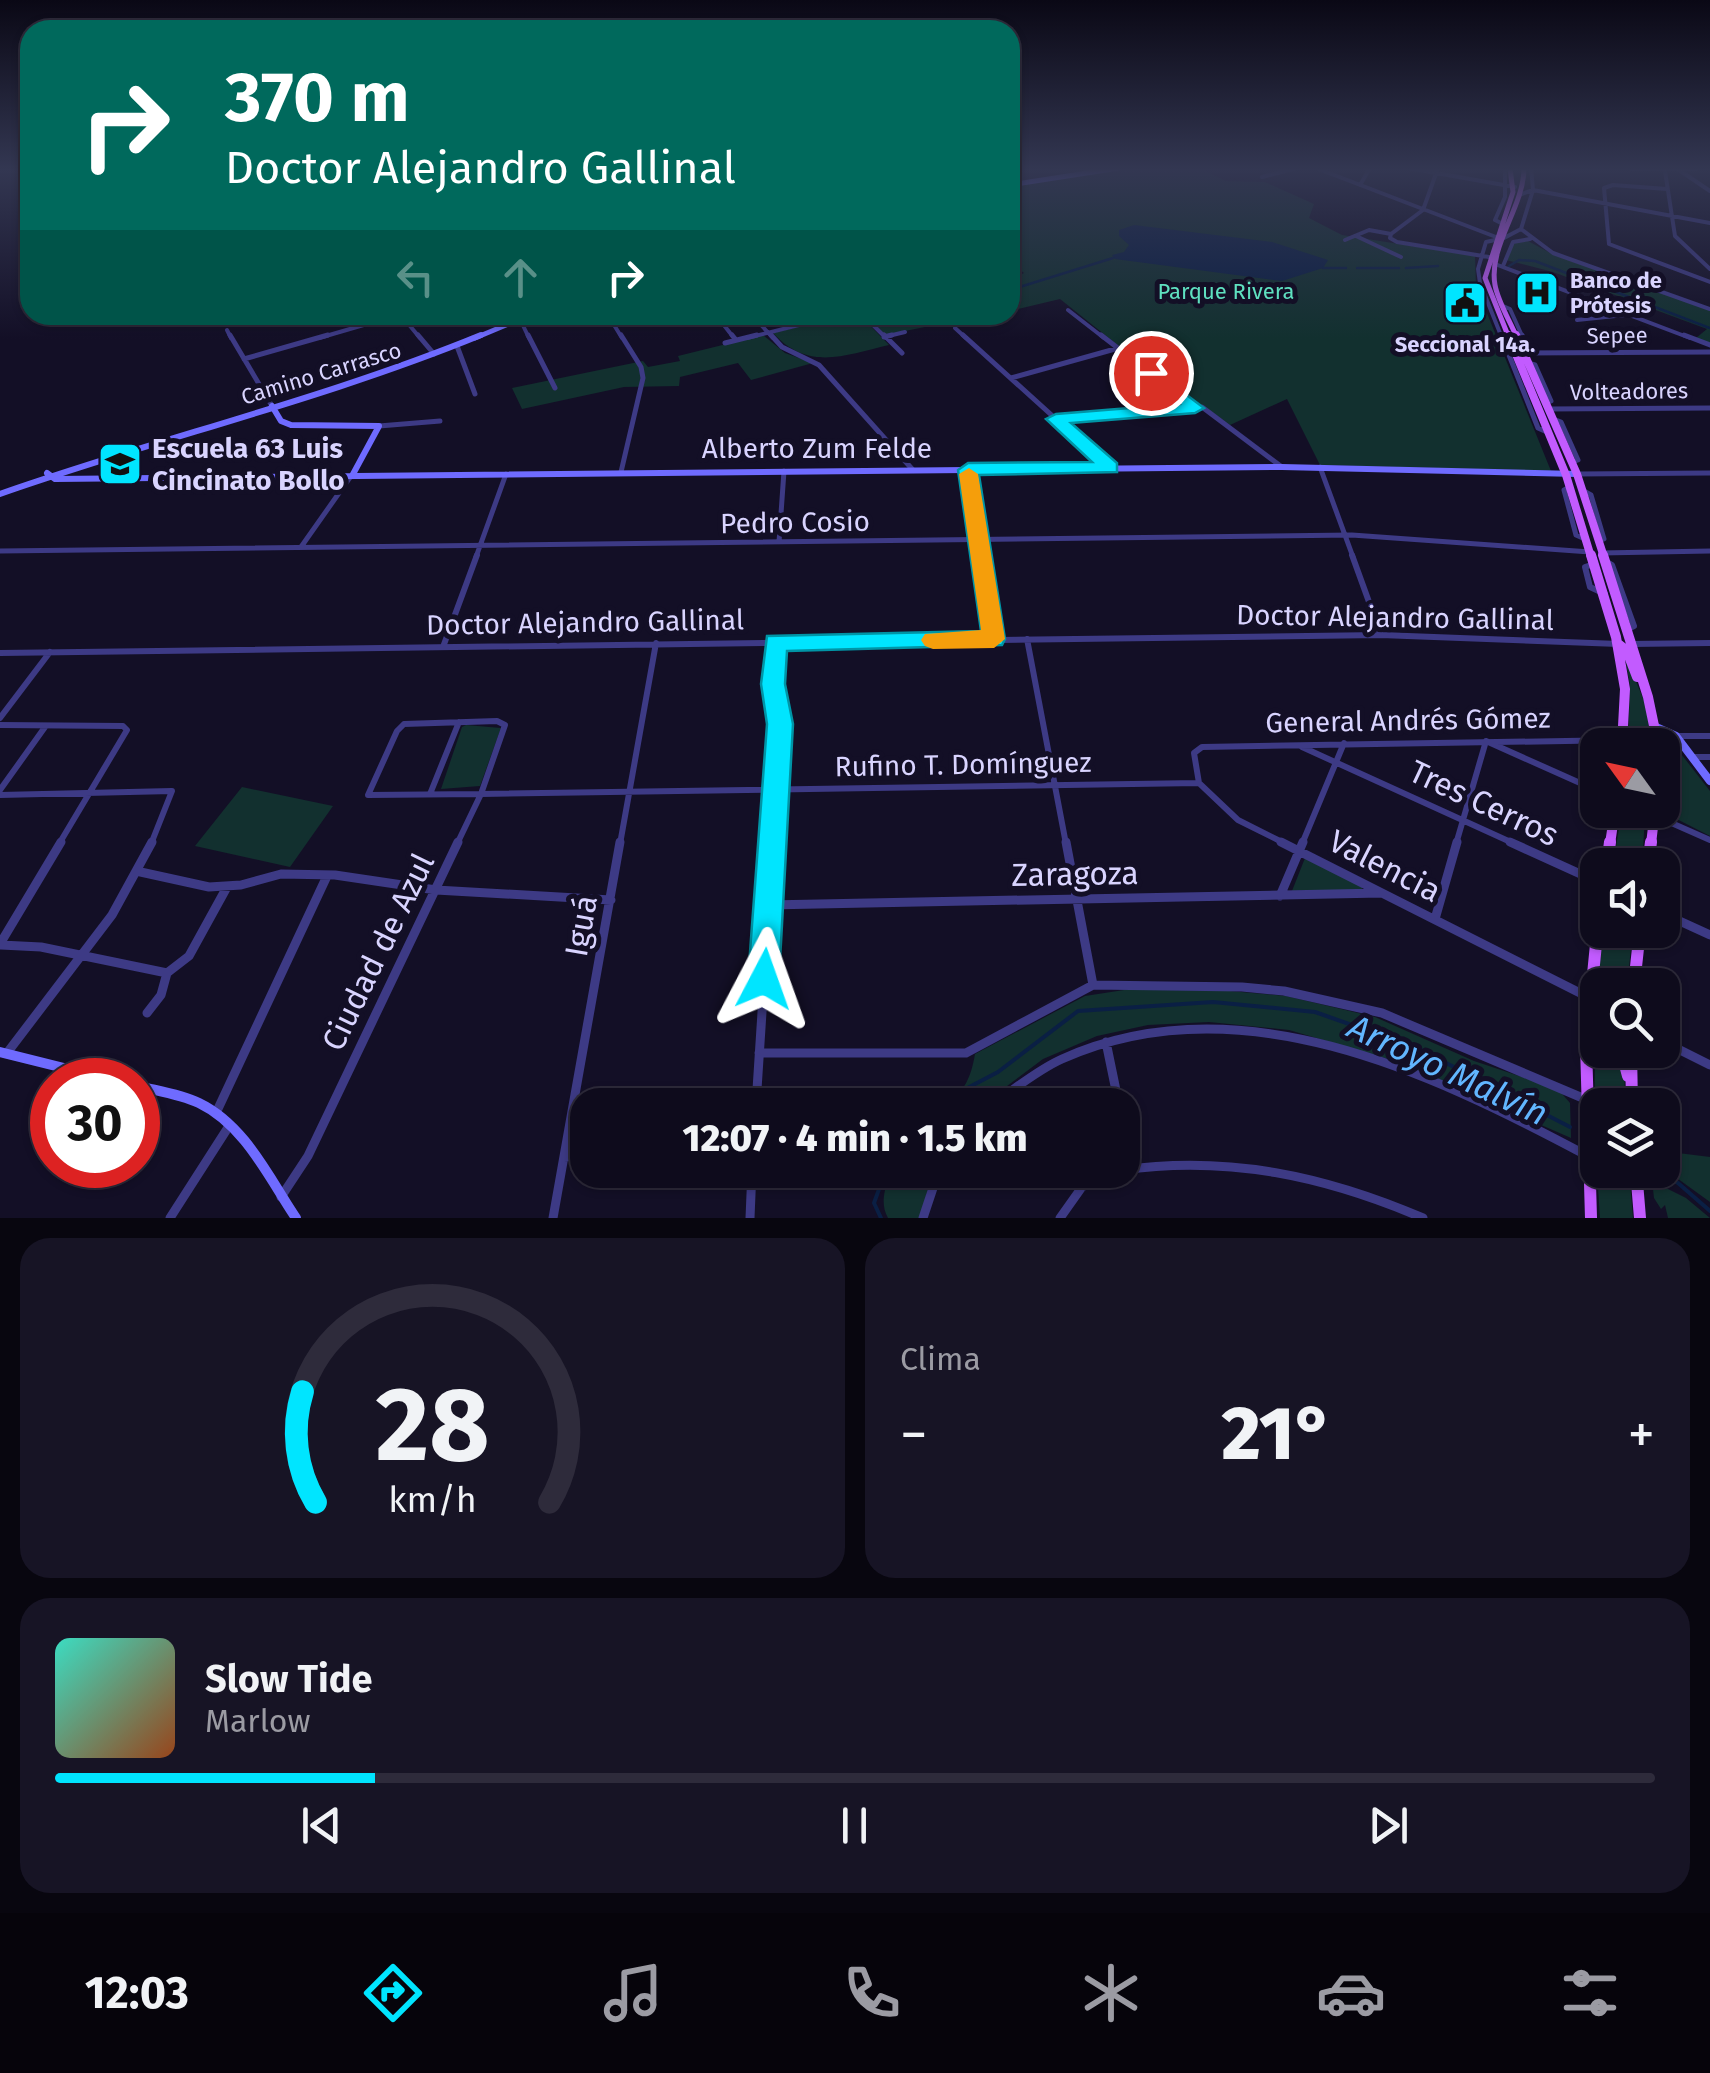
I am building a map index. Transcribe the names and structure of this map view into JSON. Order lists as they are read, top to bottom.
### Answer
{
  "streets": {
    "street": [
      "Sepee",
      "Camino Carrasco",
      "Volteadores",
      "Alberto Zum Felde",
      "Pedro Cosio",
      "Doctor Alejandro Gallinal",
      "General Andrés Gómez",
      "Rufino T. Domínguez",
      "Tres Cerros",
      "Valencia",
      "Zaragoza",
      "Iguá",
      "Ciudad de Azul"
    ]
  },
  "crossings": [
    ["Camino Carrasco", "Alberto Zum Felde"],
    ["Doctor Alejandro Gallinal", "Iguá"],
    ["General Andrés Gómez", "Rufino T. Domínguez"],
    ["General Andrés Gómez", "Tres Cerros"],
    ["General Andrés Gómez", "Valencia"],
    ["Rufino T. Domínguez", "Valencia"],
    ["Rufino T. Domínguez", "Iguá"],
    ["Rufino T. Domínguez", "Ciudad de Azul"],
    ["Valencia", "Zaragoza"]
  ],
  "water": ["Arroyo Malvín"],
  "parks": ["Parque Rivera"],
  "places": {
    "hospital": ["Banco de Prótesis"],
    "public building": ["Seccional 14a."],
    "school or university": ["Escuela 63 Luis Cincinato Bollo"]
  },
  "north": "top left",
  "page": {
    "turn": ["370 m", "Doctor Alejandro Gallinal"],
    "limit": "30",
    "trip": "12:07 · 4 min · 1.5 km",
    "tile": "Clima",
    "heat": ["−", "21°", "+"],
    "song": ["Slow Tide", "Marlow"],
    "tabs": "12:03",
    "gauge": ["28", "km/h"]
  }
}
